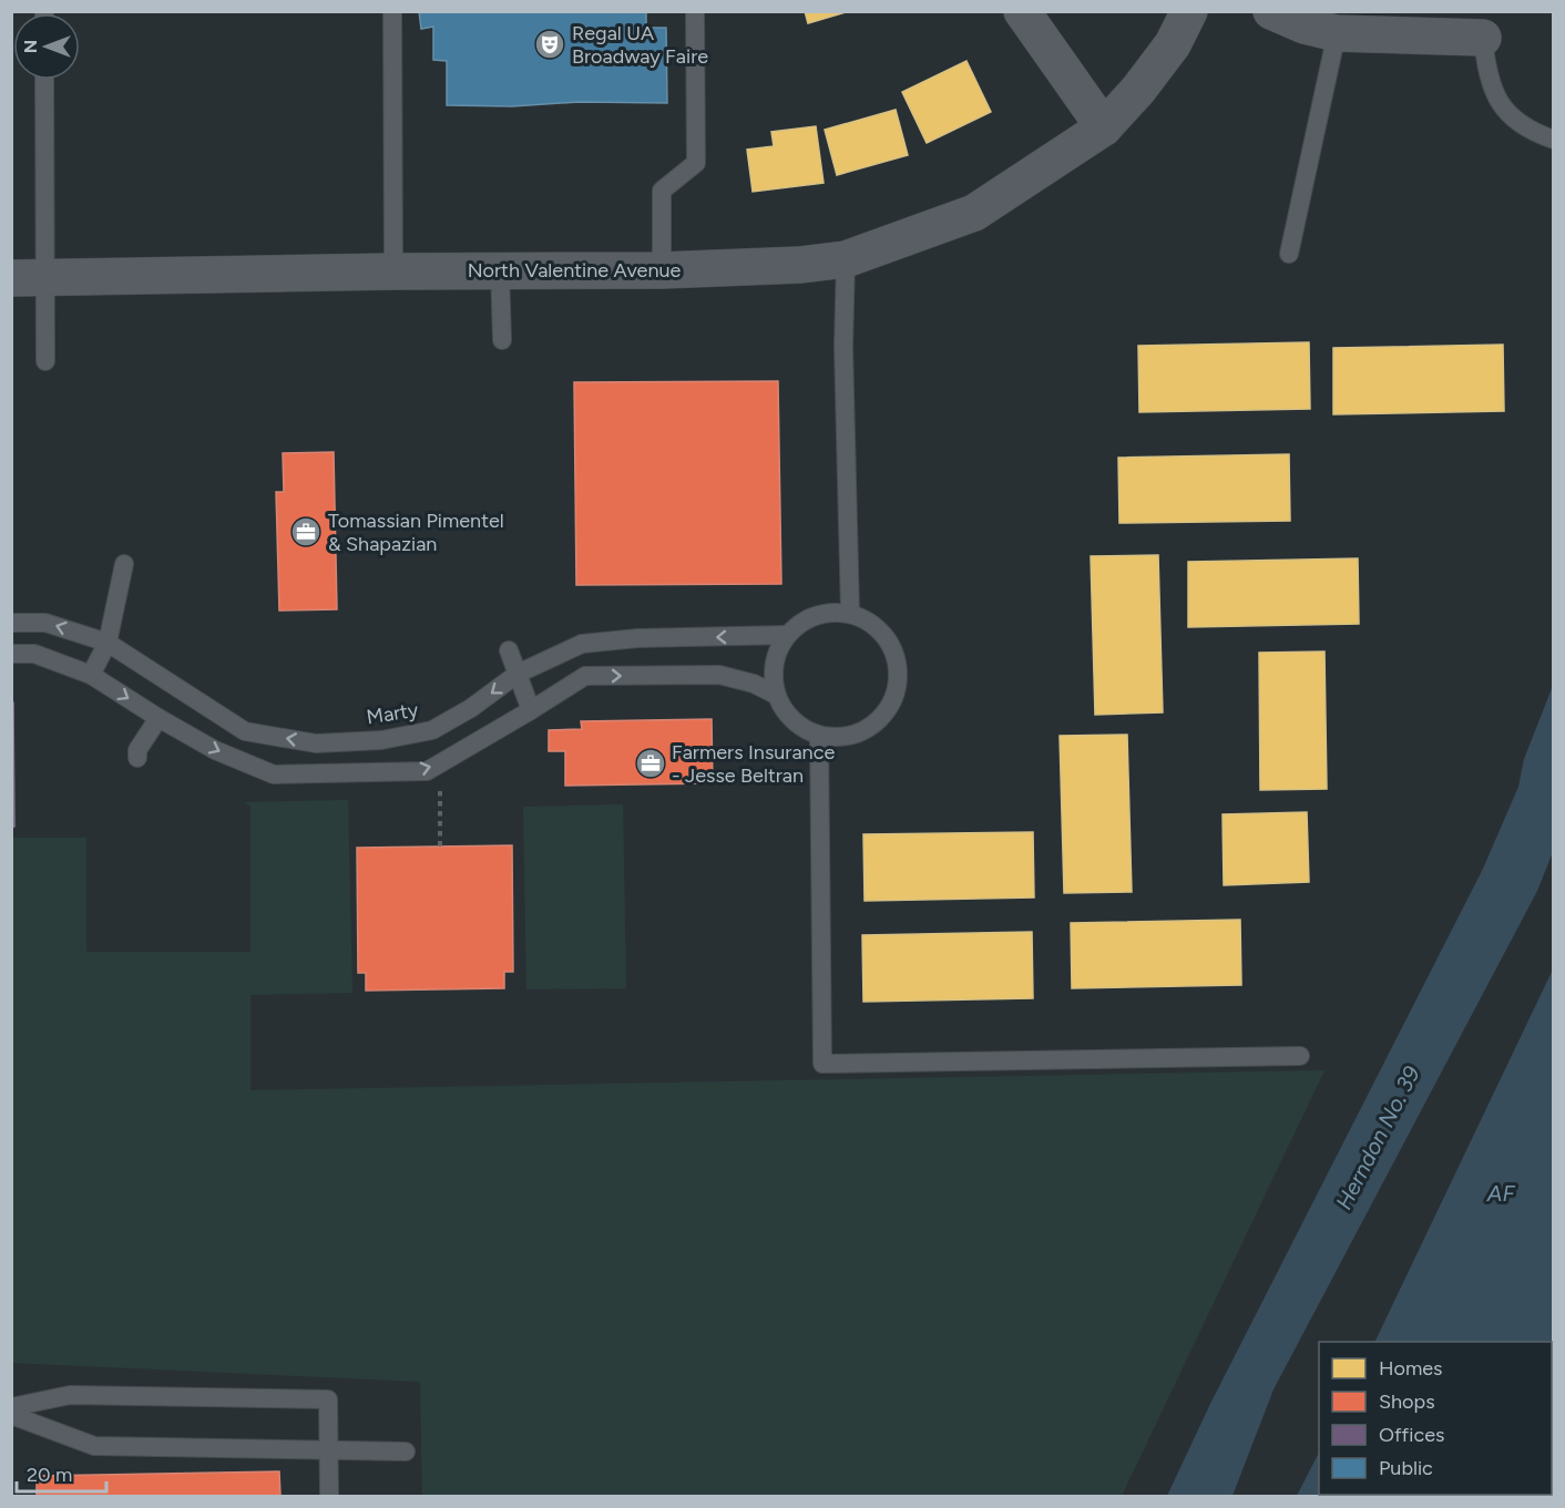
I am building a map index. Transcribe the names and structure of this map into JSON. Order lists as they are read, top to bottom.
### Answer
{
  "streets": {
    "street": ["North Valentine Avenue"],
    "lane": ["Marty"]
  },
  "water": ["Herndon No. 39", "AF"],
  "places": {
    "theatre": ["Regal UA Broadway Faire"],
    "office": ["Tomassian Pimentel & Shapazian", "Farmers Insurance - Jesse Beltran"]
  },
  "legend": [
    "Homes",
    "Shops",
    "Offices",
    "Public"
  ],
  "scale_bar": "20 m",
  "north": "left"
}
